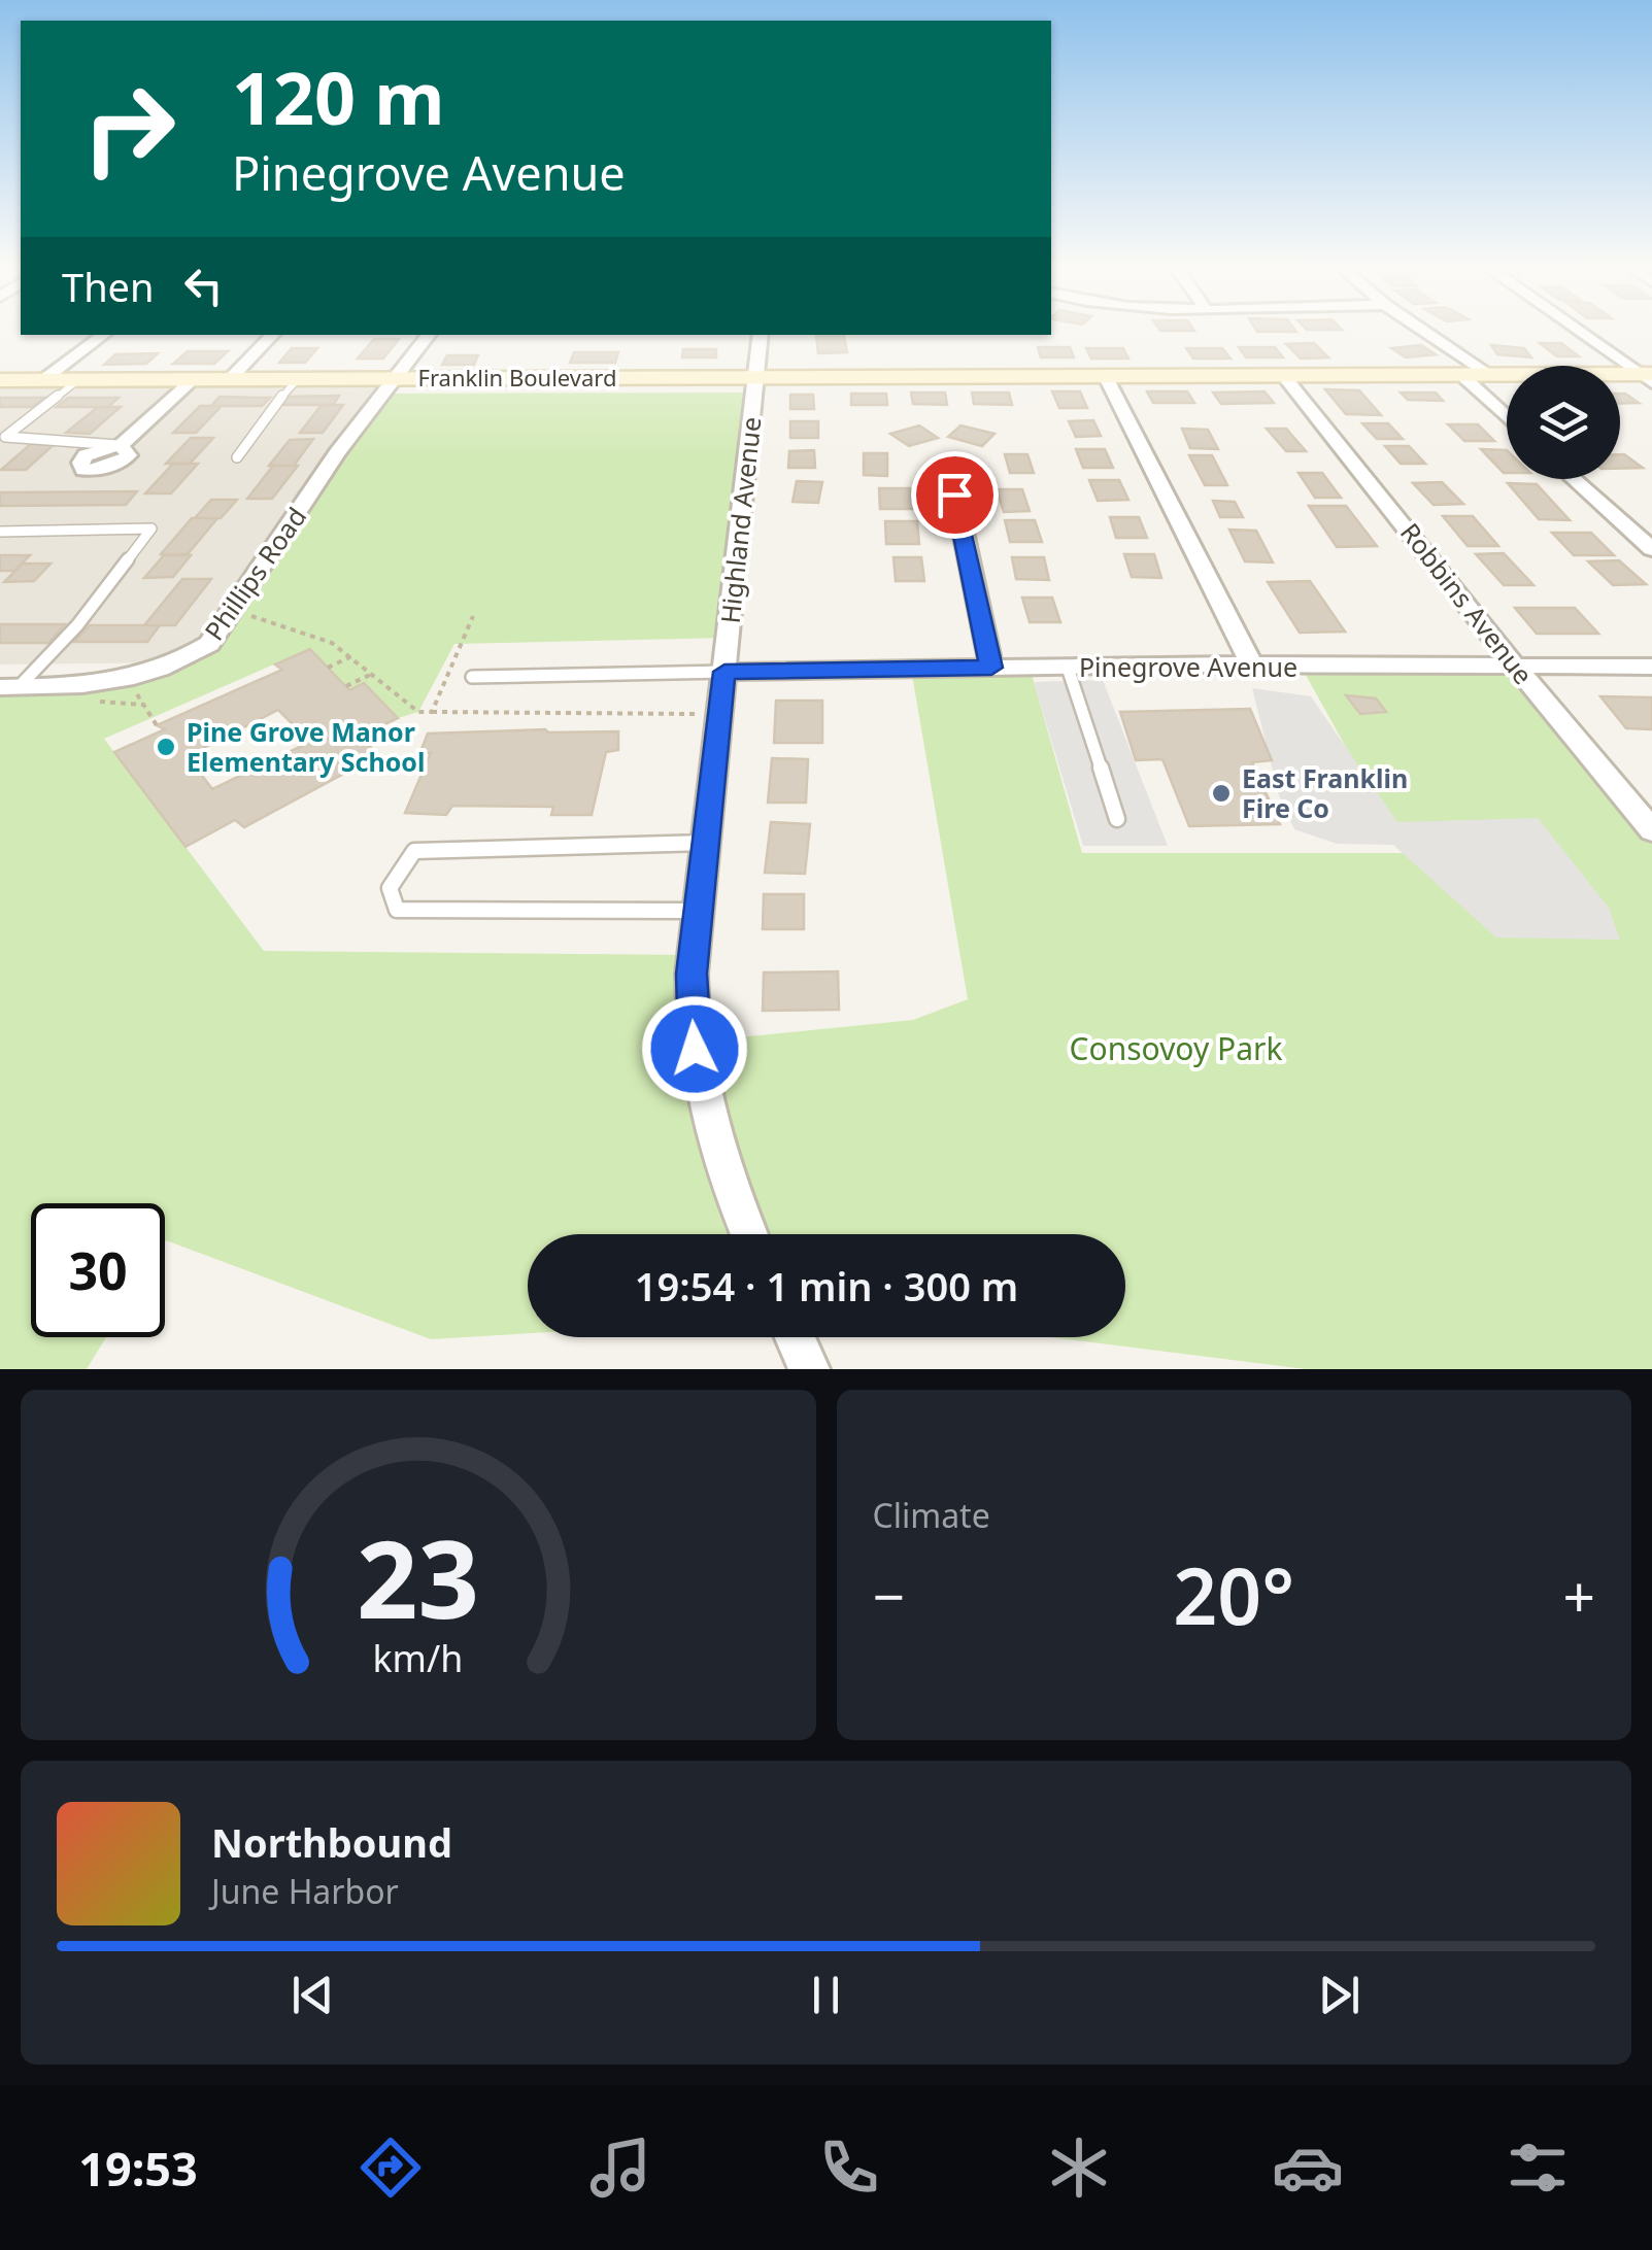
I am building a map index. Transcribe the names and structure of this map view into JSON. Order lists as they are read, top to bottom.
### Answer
{
  "streets": {
    "street": [
      "Franklin Boulevard",
      "Highland Avenue",
      "Phillips Road",
      "Robbins Avenue",
      "Pinegrove Avenue"
    ]
  },
  "crossings": [
    ["Franklin Boulevard", "Highland Avenue"],
    ["Franklin Boulevard", "Phillips Road"],
    ["Franklin Boulevard", "Robbins Avenue"],
    ["Highland Avenue", "Pinegrove Avenue"],
    ["Robbins Avenue", "Pinegrove Avenue"]
  ],
  "parks": ["Consovoy Park"],
  "places": ["Pine Grove Manor Elementary School", "East Franklin Fire Co"],
  "page": {
    "turn": ["120 m", "Pinegrove Avenue"],
    "then": "Then",
    "limit": "30",
    "trip": "19:54 · 1 min · 300 m",
    "tile": "Climate",
    "heat": ["−", "20°", "+"],
    "song": ["Northbound", "June Harbor"],
    "tabs": "19:53",
    "gauge": ["23", "km/h"]
  }
}
